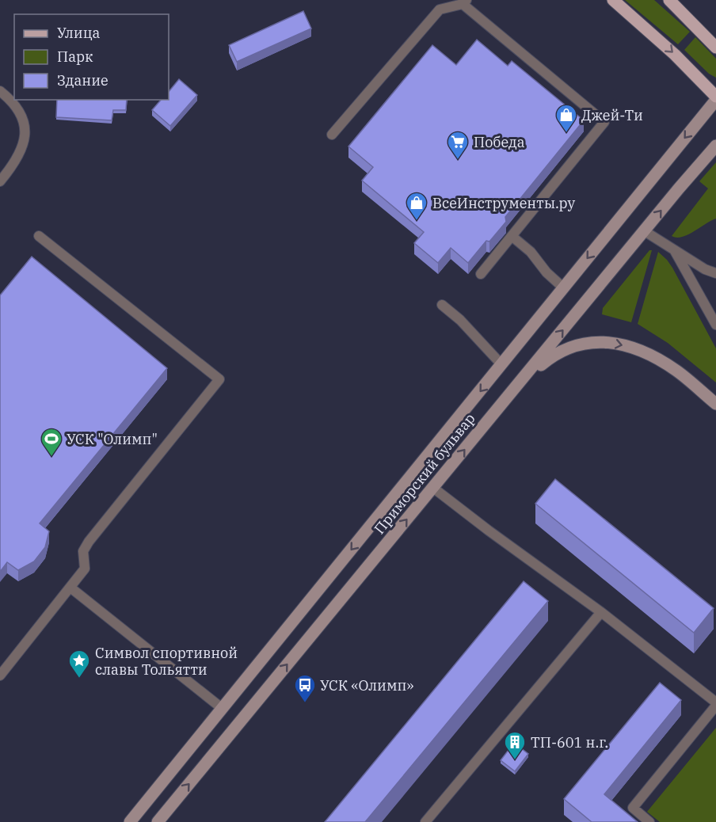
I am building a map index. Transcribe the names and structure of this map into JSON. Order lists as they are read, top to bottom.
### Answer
{
  "streets": {
    "main road": ["Приморский бульвар"]
  },
  "places": {
    "shop": ["Джей-Ти", "ВсеИнструменты.ру"],
    "supermarket": ["Победа"],
    "sports": ["УСК \"Олимп\""],
    "place": ["Символ спортивной славы Тольятти"],
    "bus stop": ["УСК «Олимп»"],
    "building": ["ТП-601 н.г."]
  },
  "legend": ["Улица", "Парк", "Здание"]
}
